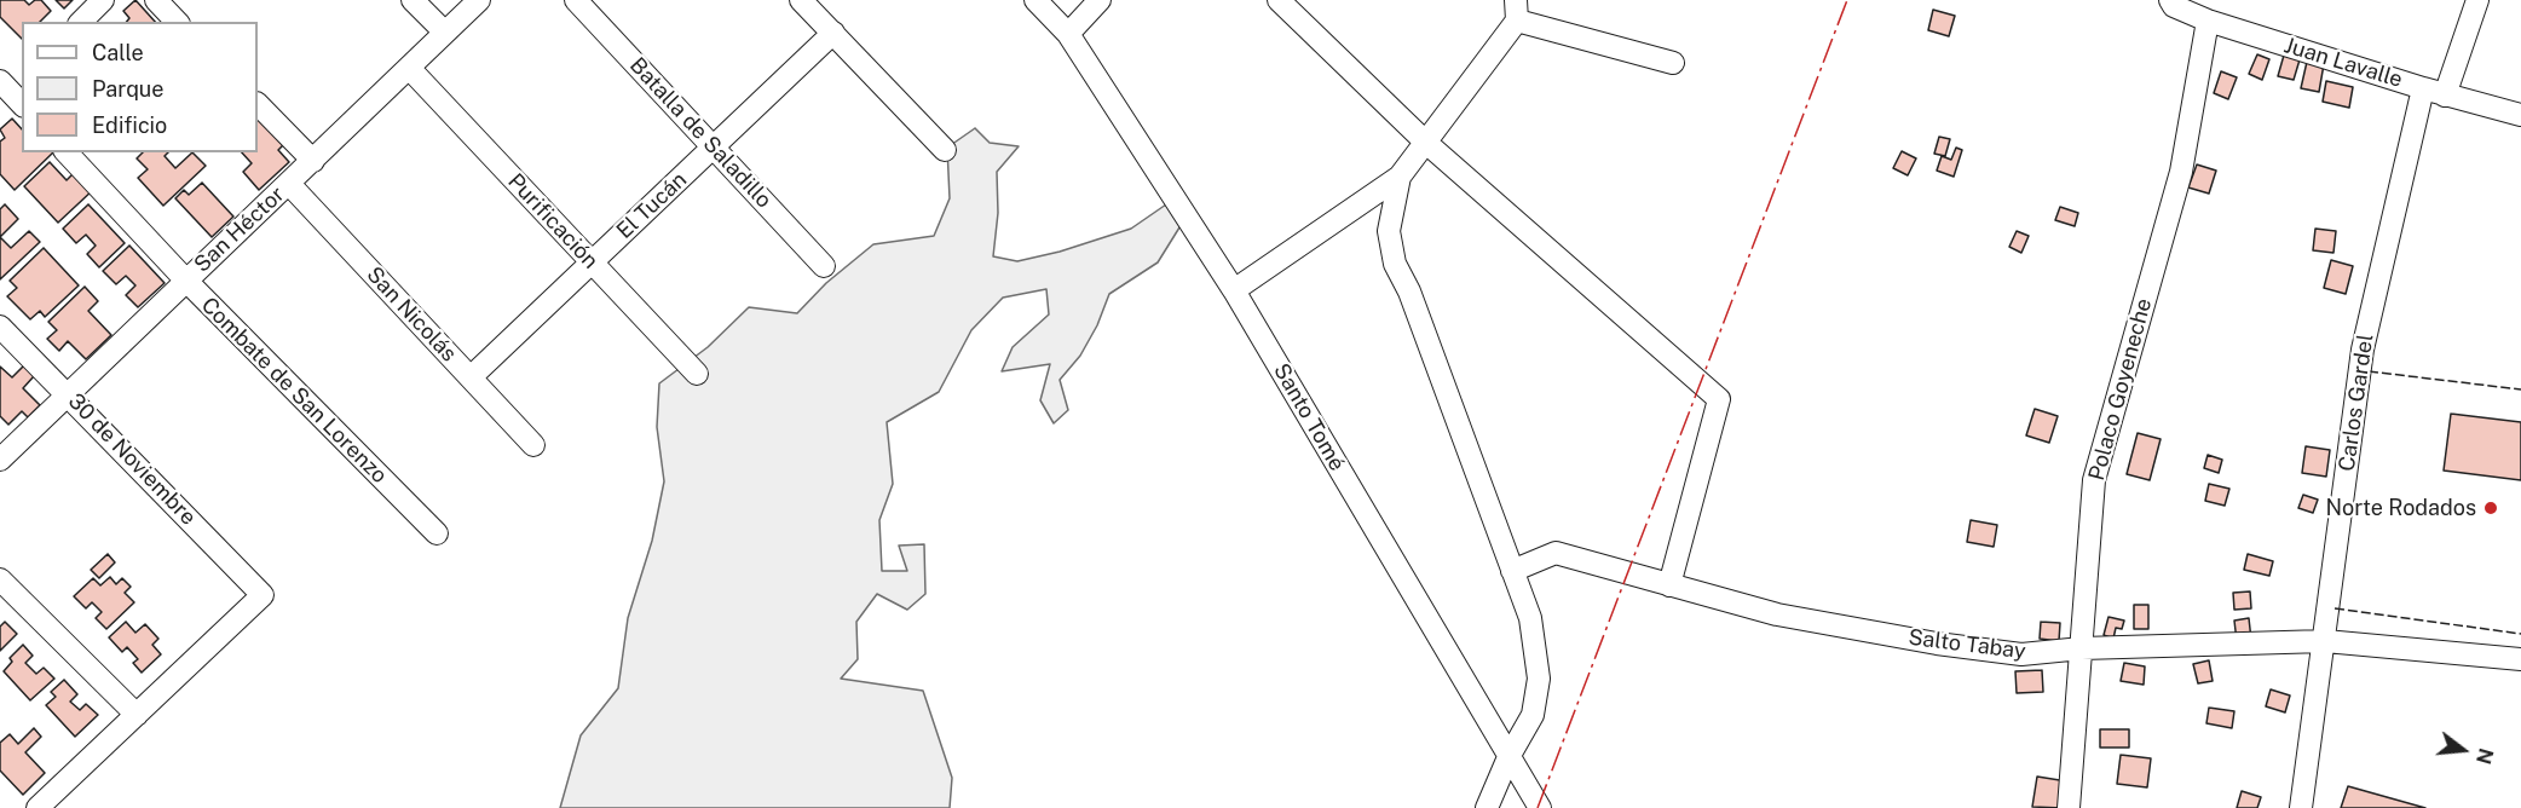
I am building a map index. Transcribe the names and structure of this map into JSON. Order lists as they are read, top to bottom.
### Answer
{
  "streets": {
    "street": [
      "Juan Lavalle",
      "Batalla de Saladillo",
      "El Tucán",
      "Purificación",
      "San Héctor",
      "San Nicolás",
      "Polaco Goyeneche",
      "Combate de San Lorenzo",
      "Carlos Gardel",
      "Santo Tomé",
      "30 de Noviembre",
      "Salto Tabay"
    ]
  },
  "crossings": [
    ["Juan Lavalle", "Polaco Goyeneche"],
    ["Juan Lavalle", "Carlos Gardel"],
    ["Batalla de Saladillo", "El Tucán"],
    ["El Tucán", "Purificación"],
    ["El Tucán", "San Nicolás"],
    ["Purificación", "San Héctor"],
    ["San Héctor", "San Nicolás"],
    ["San Héctor", "Combate de San Lorenzo"],
    ["San Héctor", "30 de Noviembre"],
    ["Polaco Goyeneche", "Salto Tabay"],
    ["Carlos Gardel", "Salto Tabay"]
  ],
  "places": ["Norte Rodados"],
  "legend": ["Calle", "Parque", "Edificio"],
  "north": "right"
}
